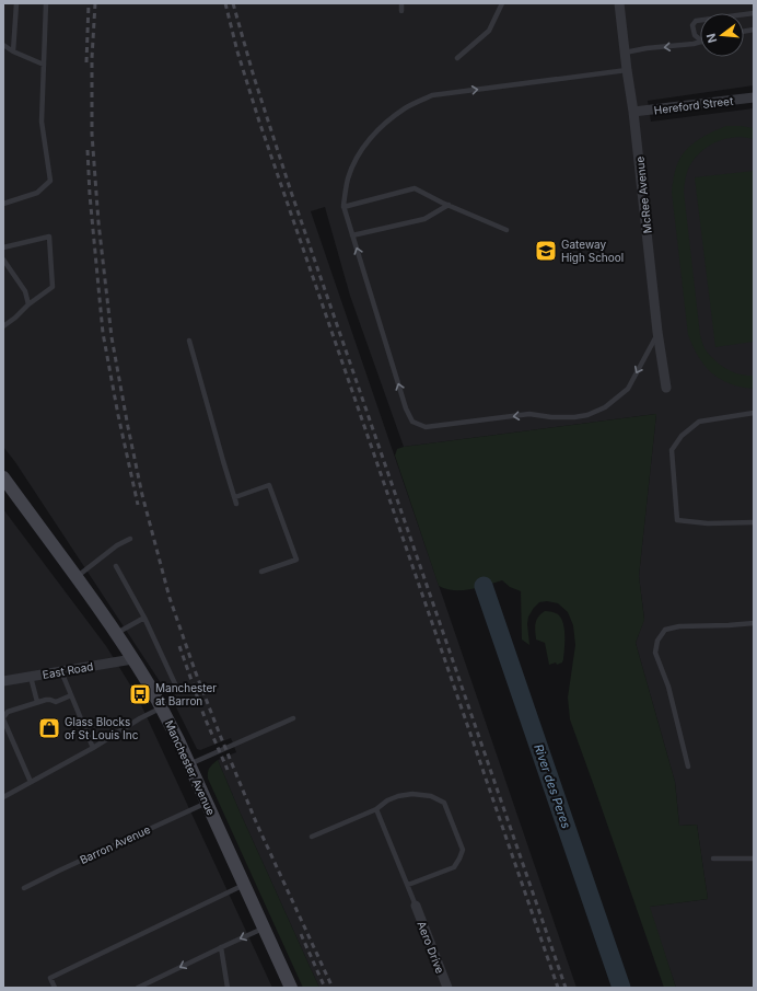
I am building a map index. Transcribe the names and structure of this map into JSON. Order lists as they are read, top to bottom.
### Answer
{
  "streets": {
    "main road": ["Manchester Avenue"],
    "street": [
      "Hereford Street",
      "McRee Avenue",
      "East Road",
      "Aero Drive"
    ],
    "lane": ["Barron Avenue"]
  },
  "crossings": [
    ["Hereford Street", "McRee Avenue"],
    ["East Road", "Manchester Avenue"],
    ["Manchester Avenue", "Barron Avenue"]
  ],
  "water": ["River des Peres"],
  "places": {
    "school or university": ["Gateway High School"],
    "bus stop": ["Manchester at Barron"],
    "shop": ["Glass Blocks of St Louis Inc"]
  },
  "north": "left"
}
